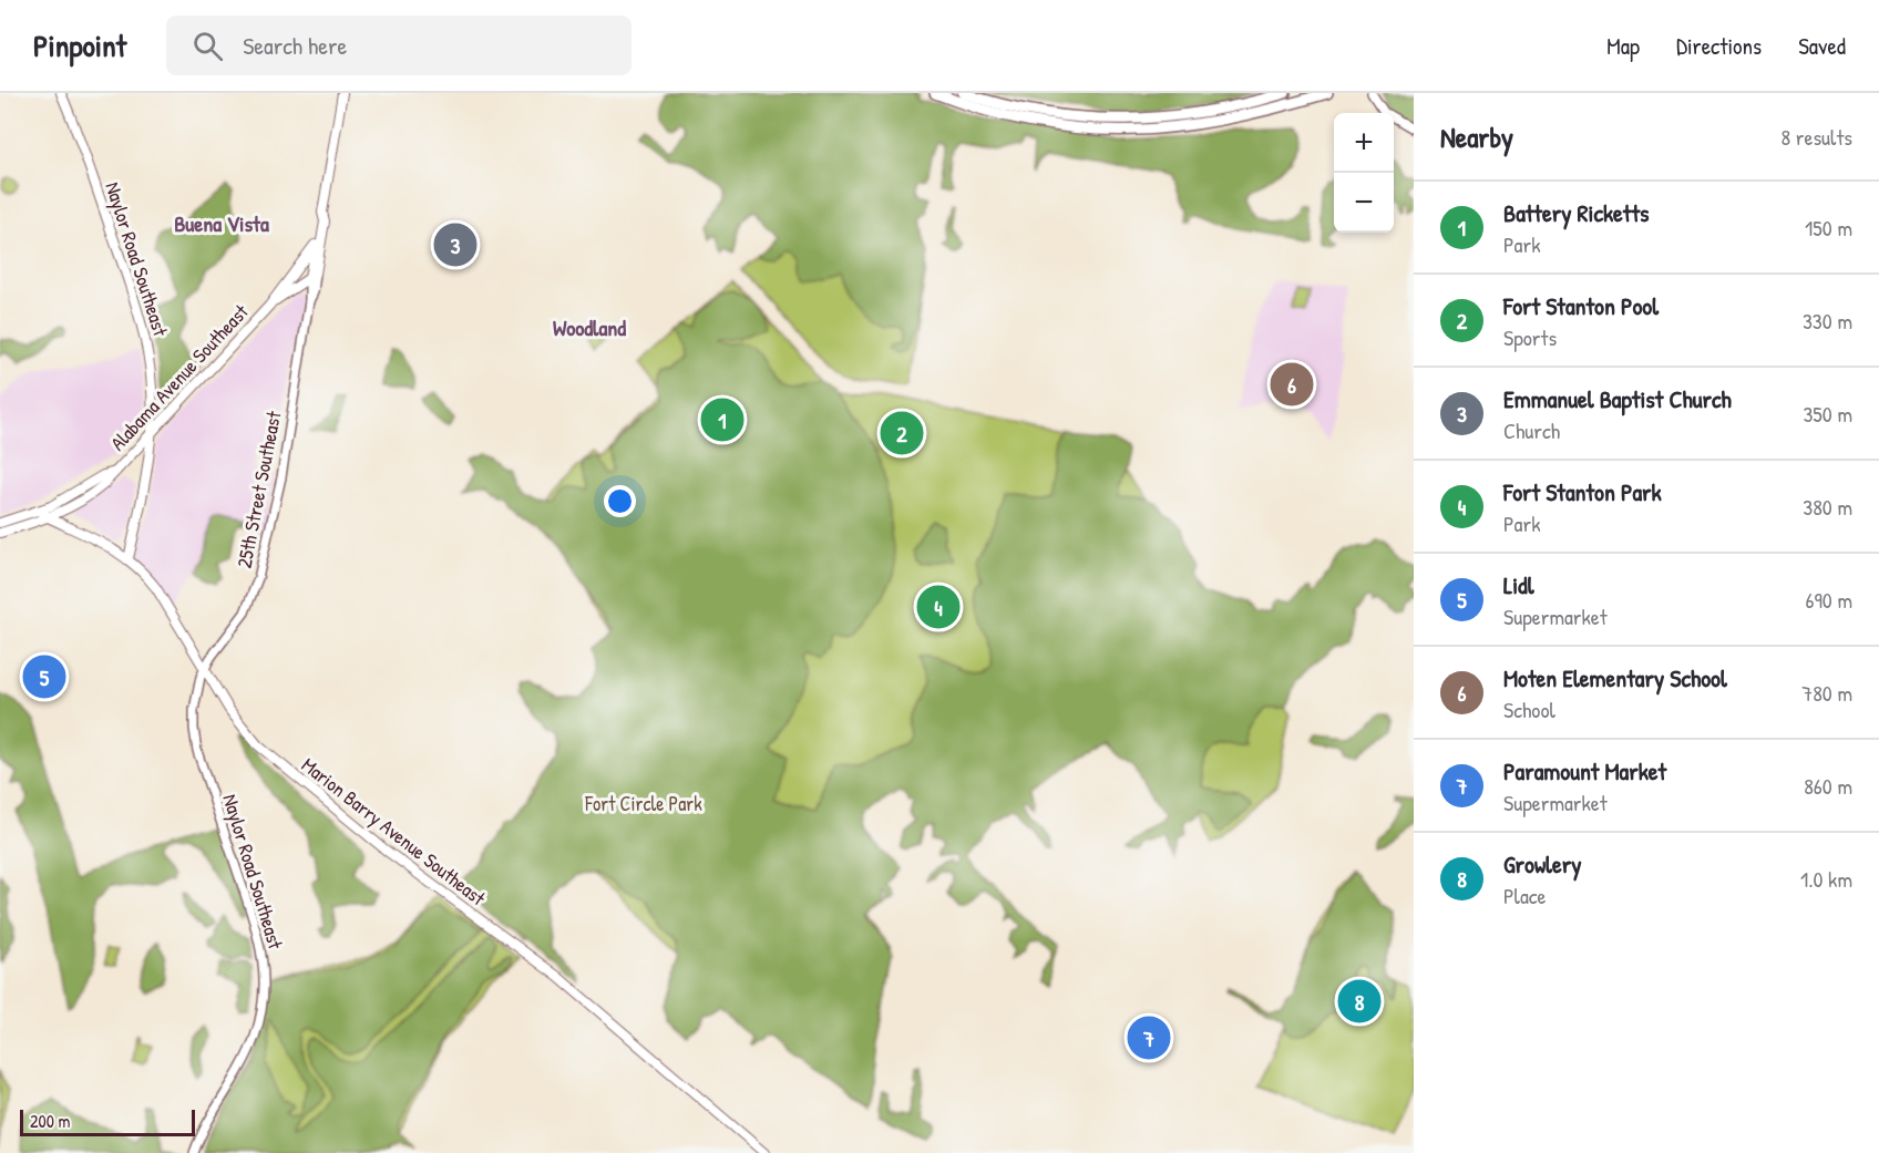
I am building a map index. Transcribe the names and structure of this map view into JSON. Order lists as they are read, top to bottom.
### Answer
{
  "streets": {
    "main road": ["Naylor Road Southeast", "Alabama Avenue Southeast", "Marion Barry Avenue Southeast"],
    "street": ["25th Street Southeast"]
  },
  "crossings": [
    ["Naylor Road Southeast", "Alabama Avenue Southeast"],
    ["Naylor Road Southeast", "25th Street Southeast"],
    ["Naylor Road Southeast", "Marion Barry Avenue Southeast"],
    ["Alabama Avenue Southeast", "25th Street Southeast"],
    ["Alabama Avenue Southeast", "Marion Barry Avenue Southeast"],
    ["25th Street Southeast", "Marion Barry Avenue Southeast"]
  ],
  "districts": ["Buena Vista", "Woodland"],
  "parks": ["Fort Circle Park"],
  "scale_bar": "200 m",
  "page": {
    "header": "Pinpoint",
    "search": "Search here",
    "nav": ["Map", "Directions", "Saved"],
    "heading": ["Nearby", "8 results"],
    "map_buttons": ["+", "−"],
    "list": [
      {
        "mark": "1",
        "name": "Battery Ricketts",
        "note": "Park",
        "value": "150 m"
      },
      {
        "mark": "2",
        "name": "Fort Stanton Pool",
        "note": "Sports",
        "value": "330 m"
      },
      {
        "mark": "3",
        "name": "Emmanuel Baptist Church",
        "note": "Church",
        "value": "350 m"
      },
      {
        "mark": "4",
        "name": "Fort Stanton Park",
        "note": "Park",
        "value": "380 m"
      },
      {
        "mark": "5",
        "name": "Lidl",
        "note": "Supermarket",
        "value": "690 m"
      },
      {
        "mark": "6",
        "name": "Moten Elementary School",
        "note": "School",
        "value": "780 m"
      },
      {
        "mark": "7",
        "name": "Paramount Market",
        "note": "Supermarket",
        "value": "860 m"
      },
      {
        "mark": "8",
        "name": "Growlery",
        "note": "Place",
        "value": "1.0 km"
      }
    ],
    "pins": [
      "3",
      "6",
      "1",
      "2",
      "4",
      "5",
      "8",
      "7"
    ],
    "scale": "200 m"
  }
}
